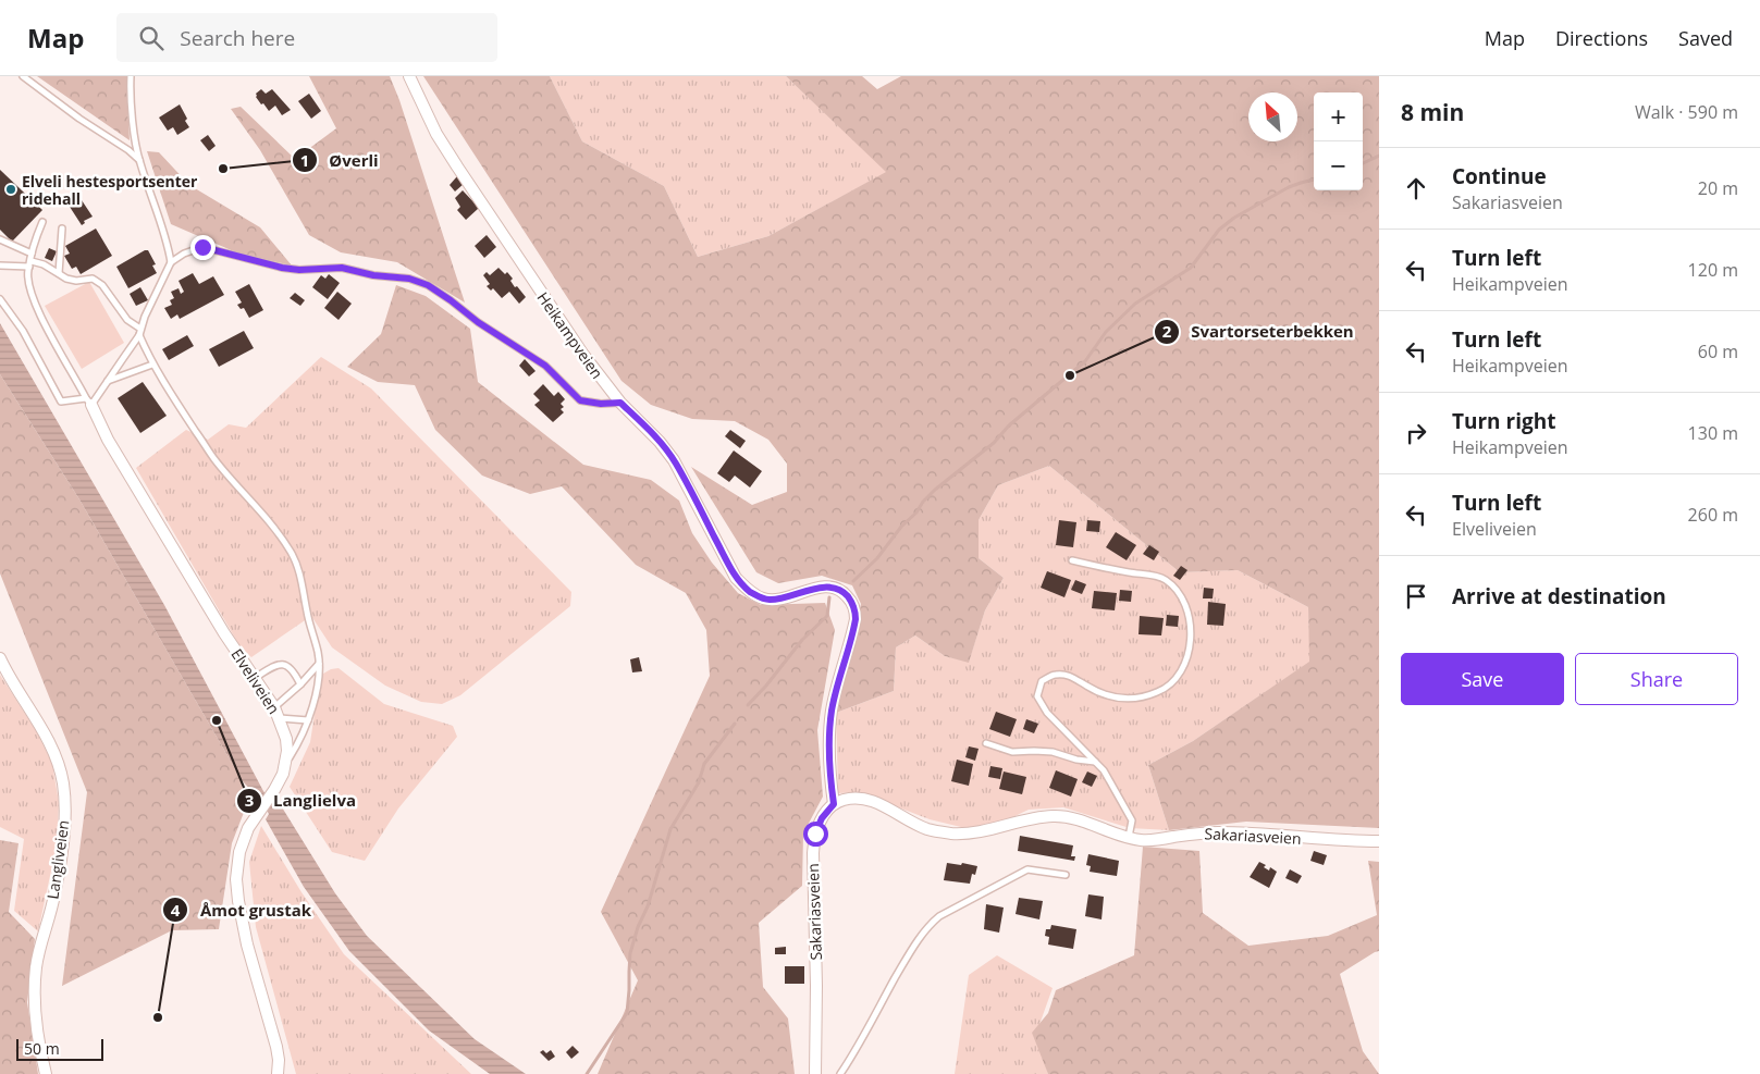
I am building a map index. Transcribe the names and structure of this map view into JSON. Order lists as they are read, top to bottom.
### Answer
{
  "streets": {
    "street": [
      "Heikampveien",
      "Elveliveien",
      "Sakariasveien",
      "Langliveien"
    ]
  },
  "crossings": [
    ["Heikampveien", "Sakariasveien"]
  ],
  "places": [
    "Øverli",
    "Elveli hestesportsenter ridehall",
    "Svartorseterbekken",
    "Langlielva",
    "Åmot grustak"
  ],
  "scale_bar": "50 m",
  "north": "top left",
  "page": {
    "header": "Map",
    "search": "Search here",
    "nav": ["Map", "Directions", "Saved"],
    "heading": ["8 min", "Walk · 590 m"],
    "map_buttons": ["+", "−"],
    "list": [
      ["Continue", "Sakariasveien", "20 m"],
      ["Turn left", "Heikampveien", "120 m"],
      ["Turn left", "Heikampveien", "60 m"],
      ["Turn right", "Heikampveien", "130 m"],
      ["Turn left", "Elveliveien", "260 m"],
      "Arrive at destination"
    ],
    "buttons": ["Save", "Share"],
    "scale": "50 m"
  }
}
